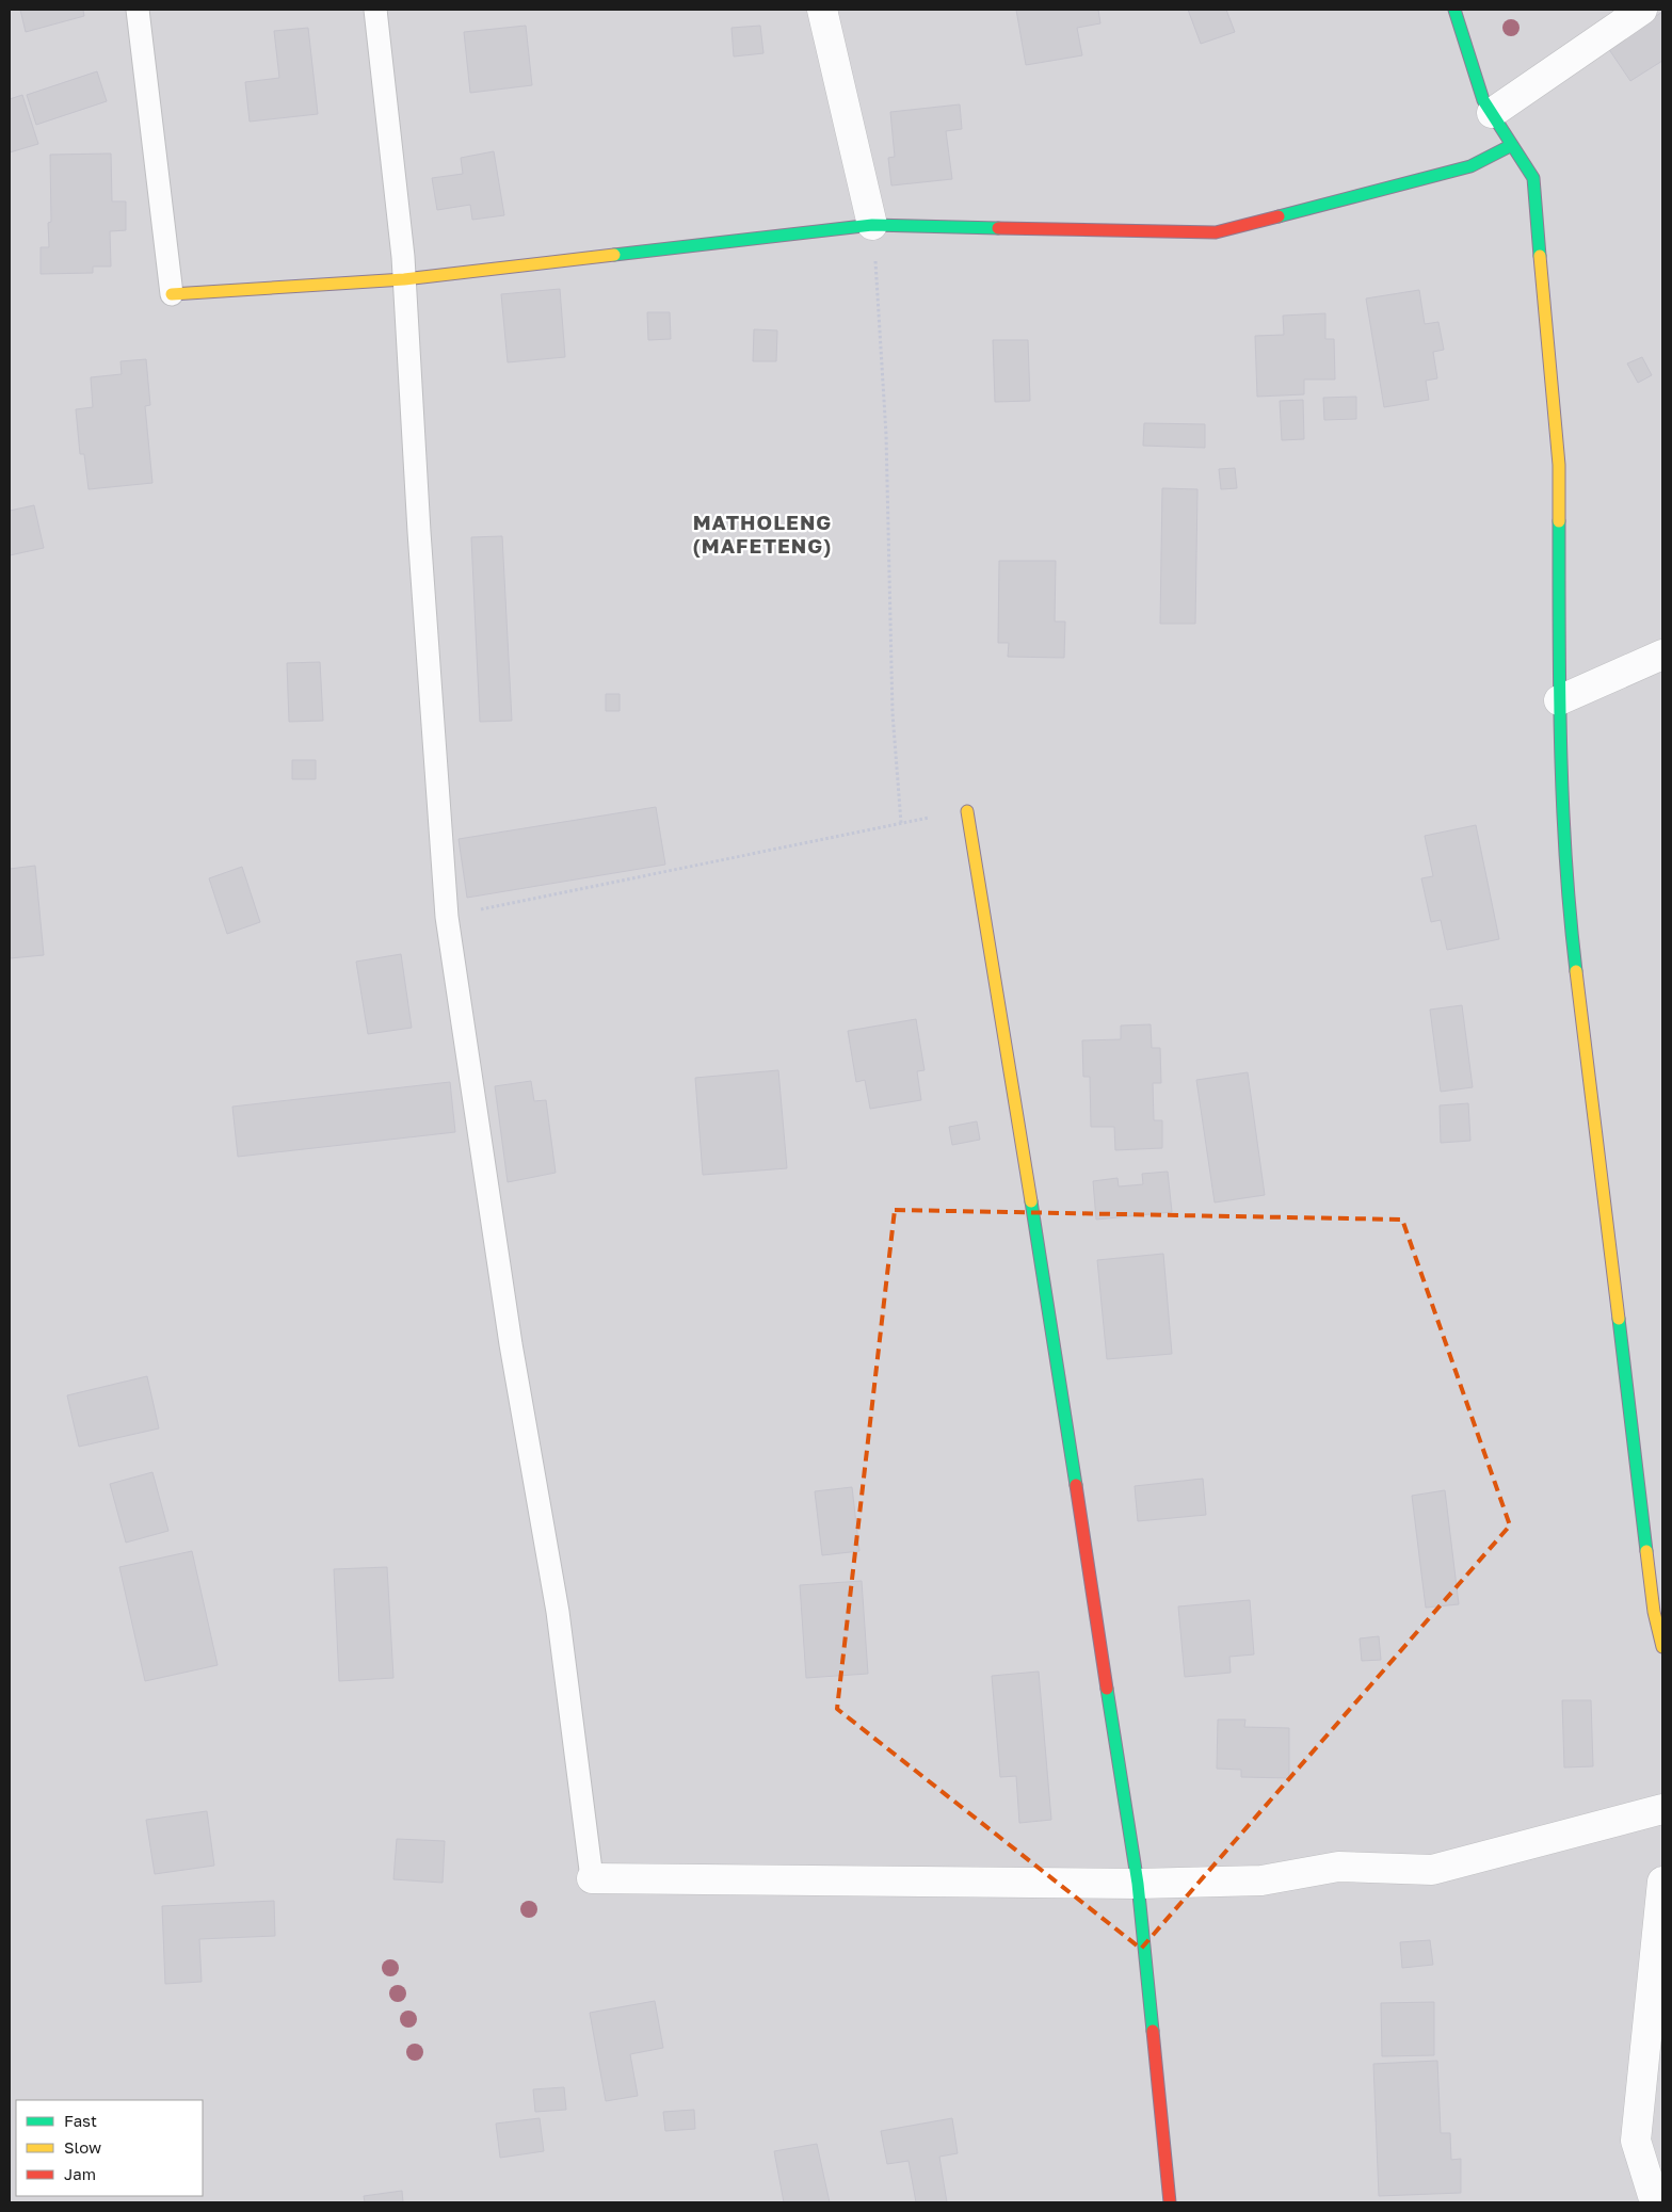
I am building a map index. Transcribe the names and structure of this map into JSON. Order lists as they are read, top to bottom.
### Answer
{
  "districts": ["MATHOLENG (MAFETENG)"],
  "legend": ["Fast", "Slow", "Jam"]
}
